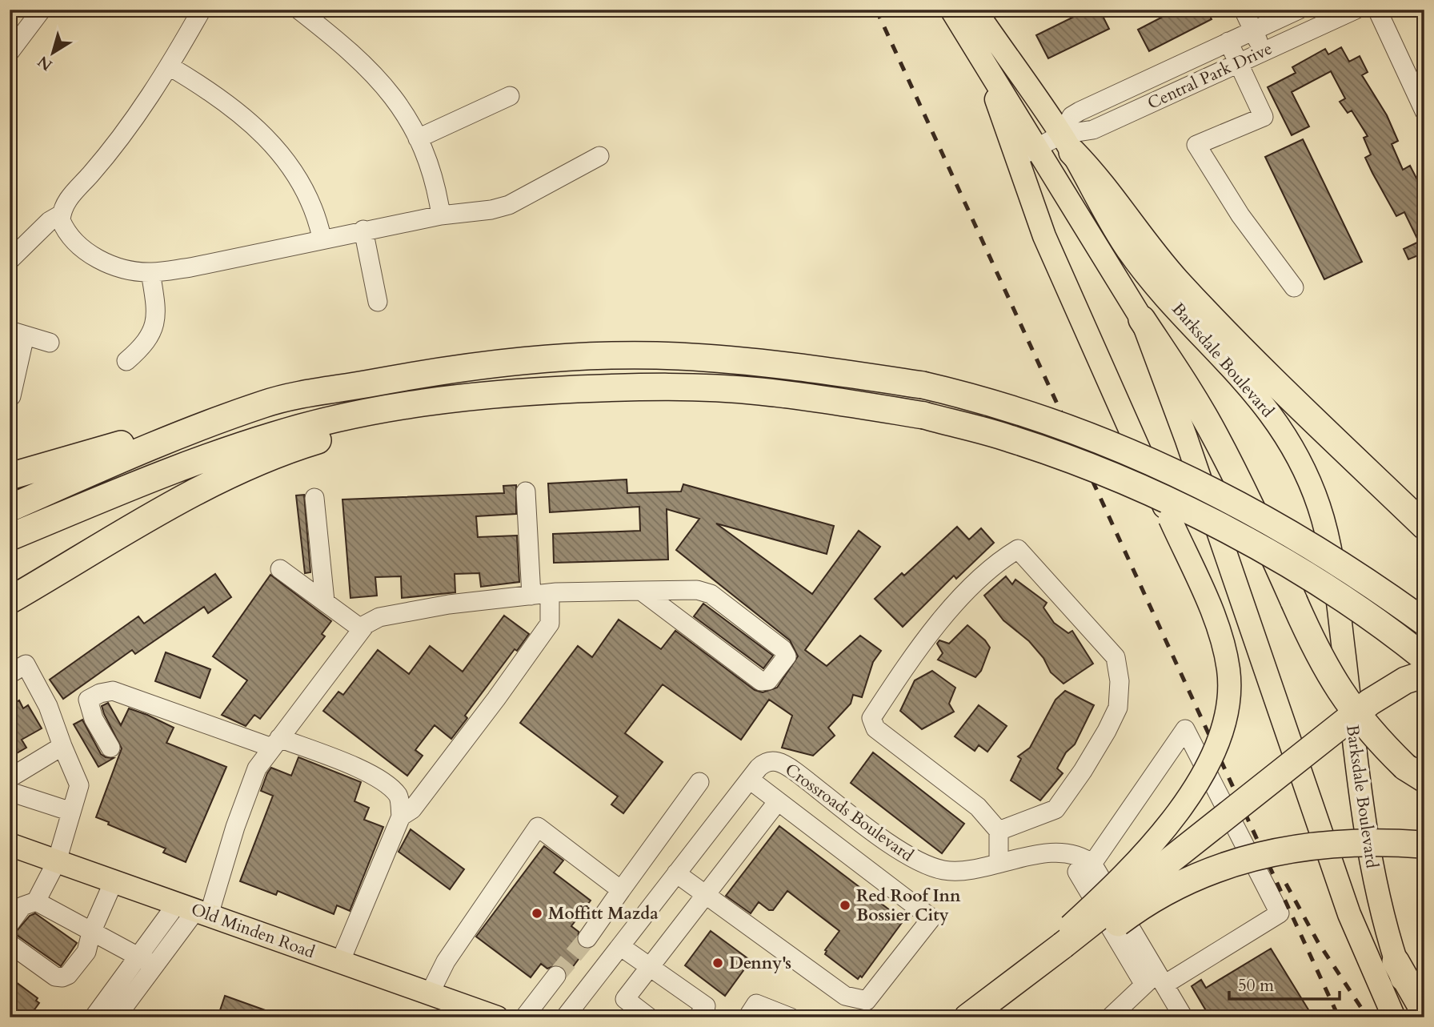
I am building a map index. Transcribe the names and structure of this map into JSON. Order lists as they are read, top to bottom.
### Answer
{
  "streets": {
    "main road": ["Barksdale Boulevard", "Old Minden Road"],
    "street": ["Central Park Drive", "Crossroads Boulevard"]
  },
  "crossings": [
    ["Central Park Drive", "Barksdale Boulevard"]
  ],
  "places": ["Red Roof Inn Bossier City", "Moffitt Mazda", "Denny's"],
  "scale_bar": "50 m",
  "north": "bottom left"
}
